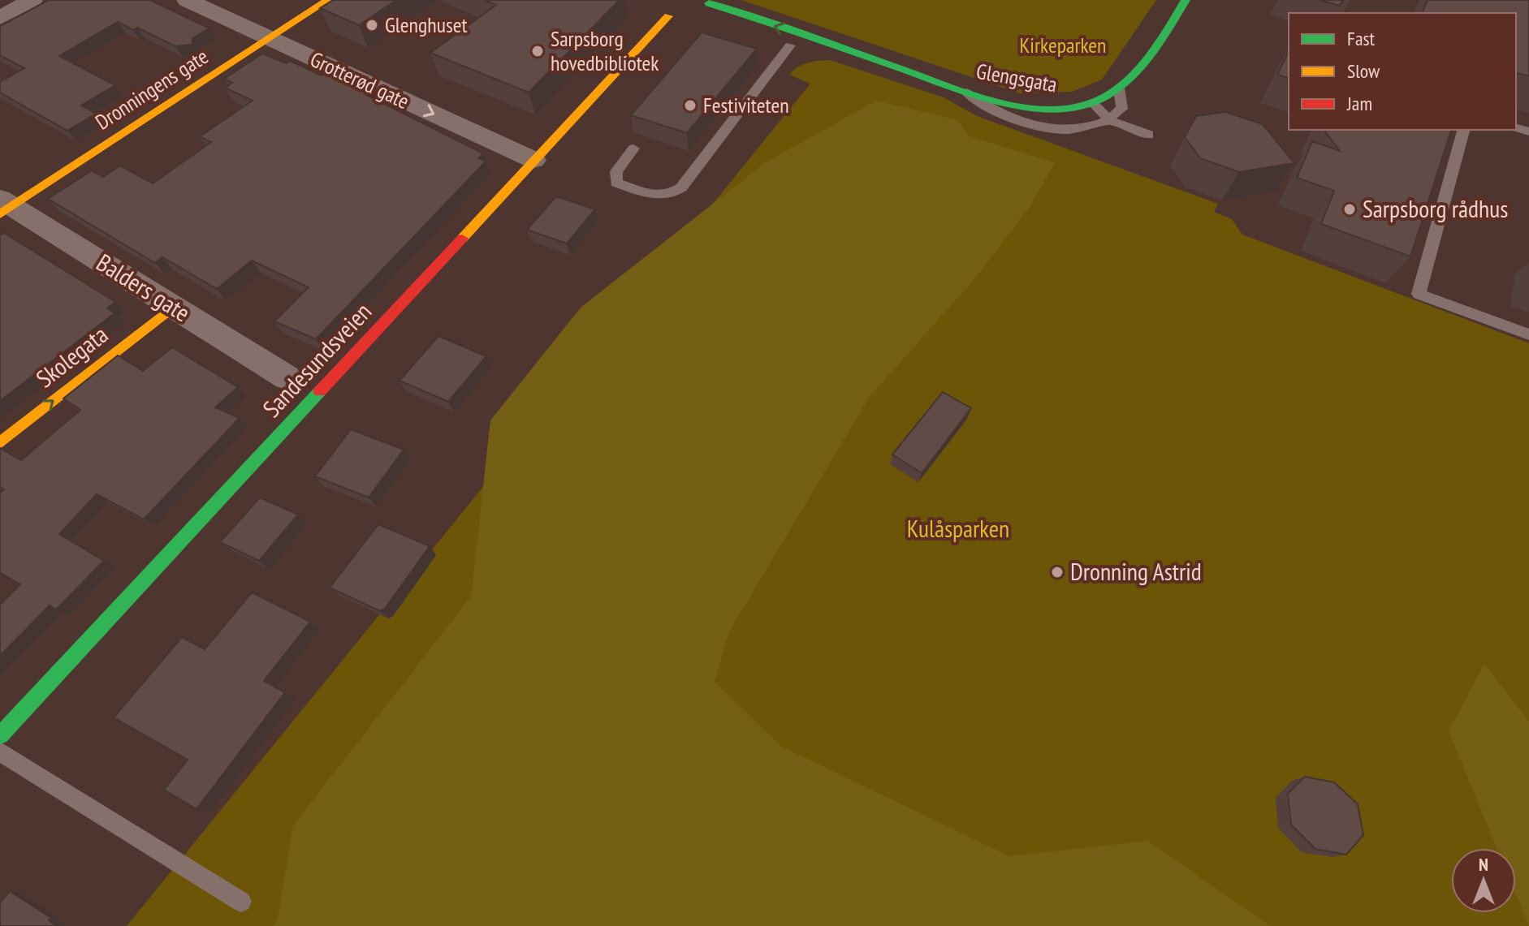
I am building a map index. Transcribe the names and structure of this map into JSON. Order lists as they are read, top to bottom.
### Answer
{
  "streets": {
    "street": [
      "Glengsgata",
      "Grotterød gate",
      "Dronningens gate",
      "Balders gate",
      "Skolegata",
      "Sandesundsveien"
    ]
  },
  "crossings": [
    ["Glengsgata", "Sandesundsveien"],
    ["Grotterød gate", "Dronningens gate"],
    ["Grotterød gate", "Sandesundsveien"],
    ["Dronningens gate", "Balders gate"],
    ["Balders gate", "Skolegata"]
  ],
  "one_way": ["Skolegata"],
  "parks": ["Kirkeparken", "Kulåsparken"],
  "places": [
    "Glenghuset",
    "Sarpsborg hovedbibliotek",
    "Festiviteten",
    "Sarpsborg rådhus",
    "Dronning Astrid"
  ],
  "legend": ["Fast", "Slow", "Jam"],
  "north": "top"
}
